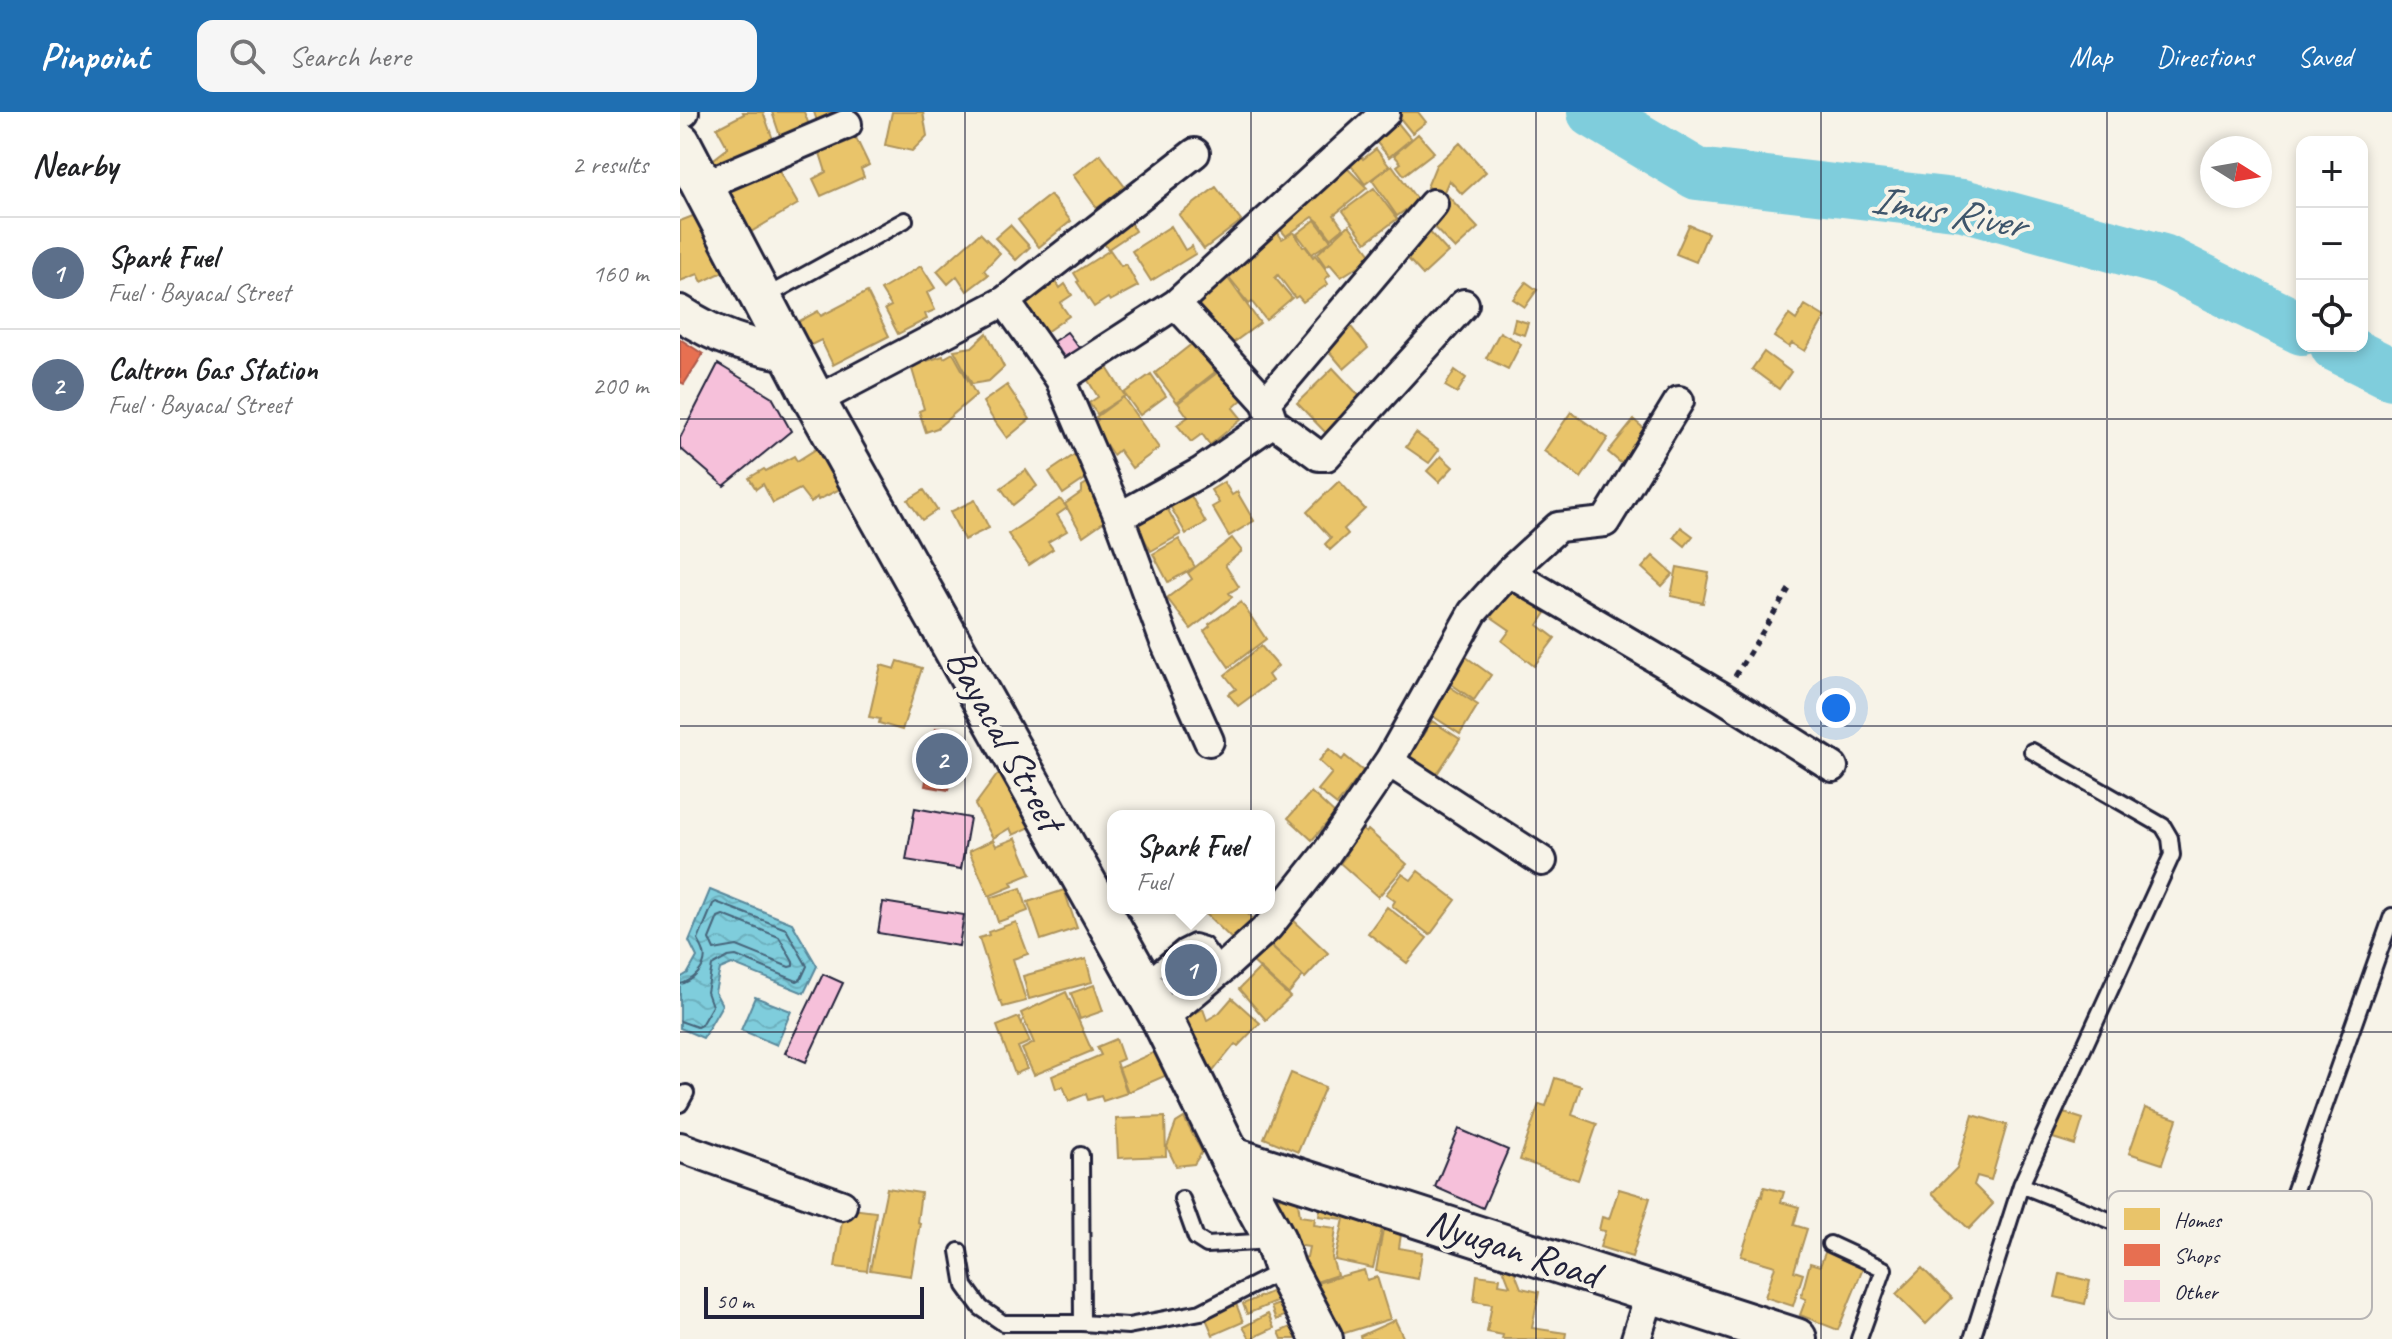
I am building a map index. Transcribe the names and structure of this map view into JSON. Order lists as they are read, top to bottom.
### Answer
{
  "streets": {
    "main road": ["Bayacal Street", "Nyugan Road"]
  },
  "crossings": [
    ["Bayacal Street", "Nyugan Road"]
  ],
  "water": ["Imus River"],
  "legend": ["Homes", "Shops", "Other"],
  "scale_bar": "50 m",
  "north": "right",
  "page": {
    "header": "Pinpoint",
    "search": "Search here",
    "nav": ["Map", "Directions", "Saved"],
    "heading": ["Nearby", "2 results"],
    "map_buttons": ["+", "−"],
    "list": [
      {
        "mark": "1",
        "name": "Spark Fuel",
        "note": "Fuel · Bayacal Street",
        "value": "160 m"
      },
      {
        "mark": "2",
        "name": "Caltron Gas Station",
        "note": "Fuel · Bayacal Street",
        "value": "200 m"
      }
    ],
    "pins": ["2", "1"],
    "popup": ["Spark Fuel", "Fuel"],
    "scale": "50 m"
  }
}
